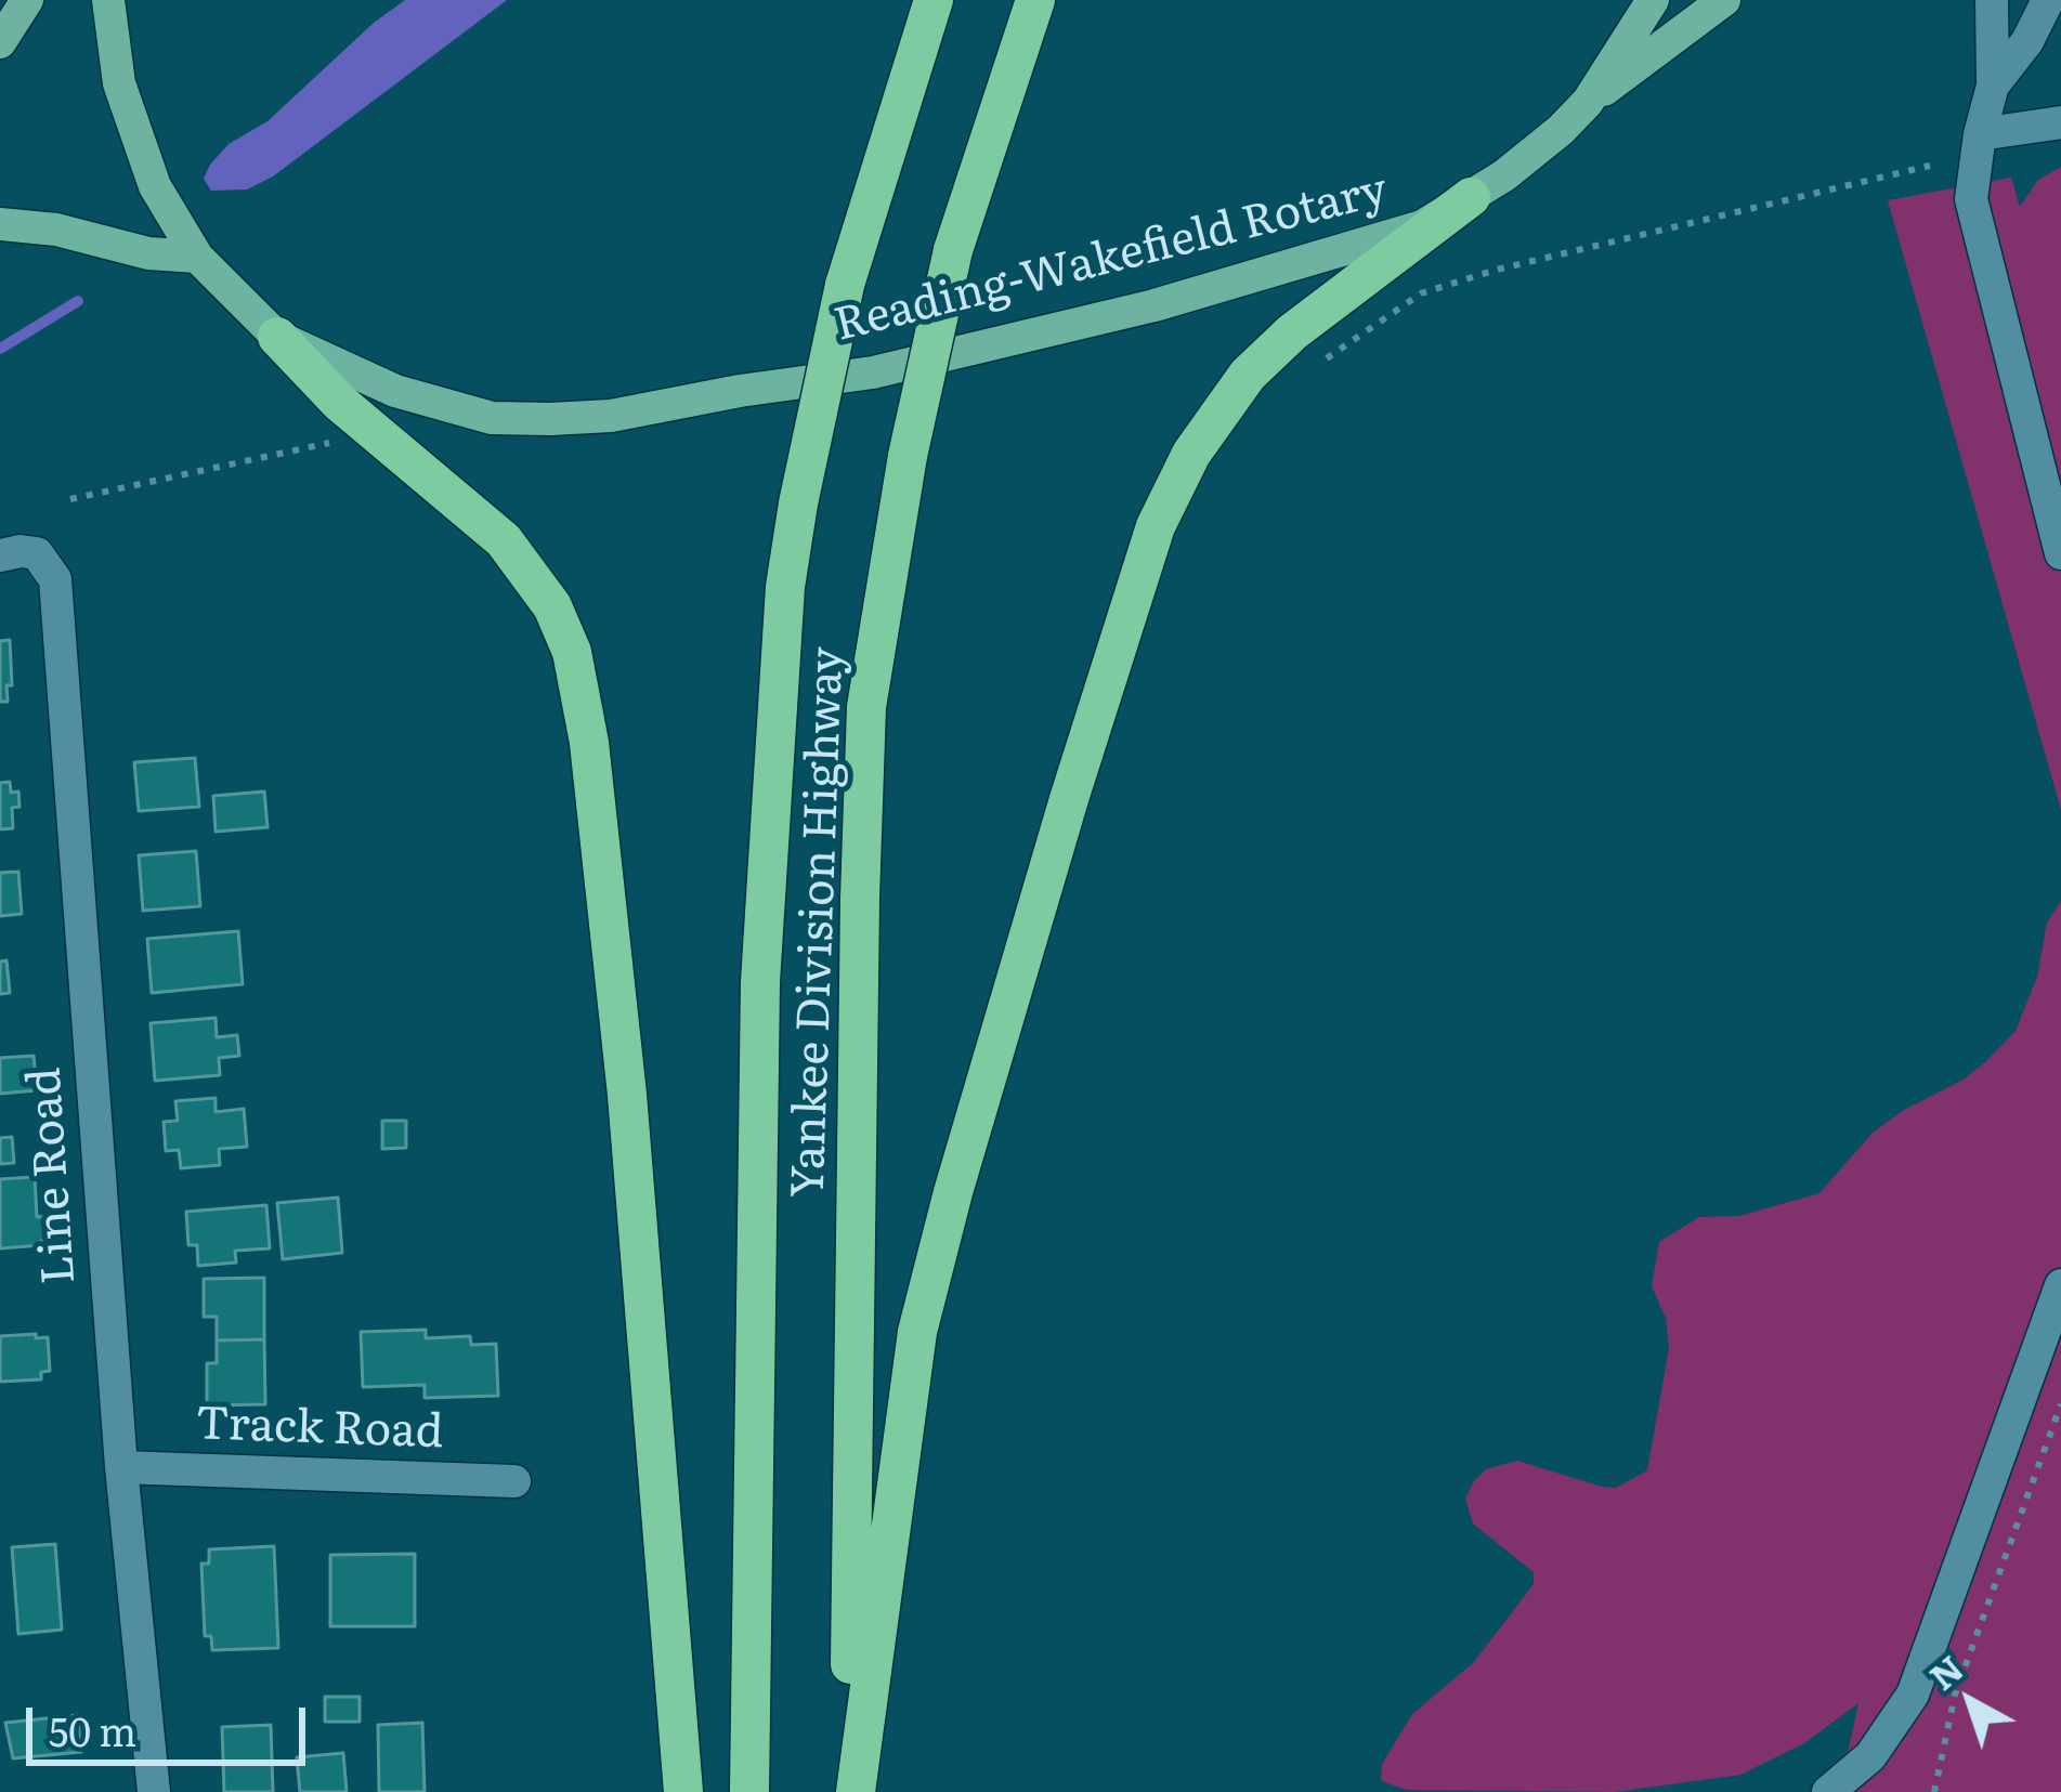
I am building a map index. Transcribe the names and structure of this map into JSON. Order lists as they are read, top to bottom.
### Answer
{
  "streets": {
    "highway": ["Yankee Division Highway"],
    "main road": ["Reading-Wakefield Rotary"],
    "street": ["Line Road", "Track Road"]
  },
  "crossings": [
    ["Line Road", "Track Road"]
  ],
  "scale_bar": "50 m",
  "north": "top left"
}
